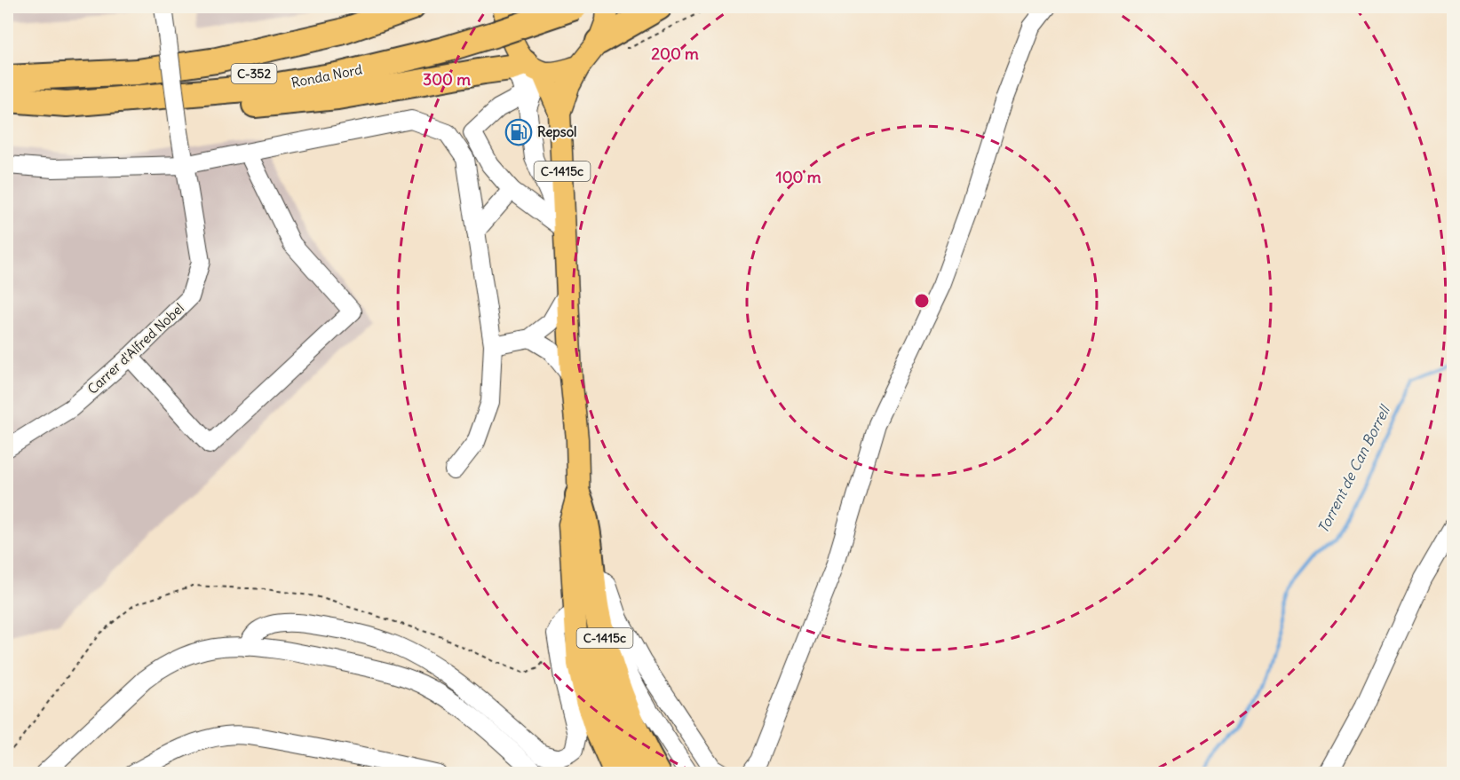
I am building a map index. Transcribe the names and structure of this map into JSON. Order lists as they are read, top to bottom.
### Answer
{
  "streets": {
    "highway": ["C-352", "Ronda Nord", "C-1415c"],
    "street": ["Carrer d'Alfred Nobel"]
  },
  "crossings": [
    ["Ronda Nord", "C-1415c"]
  ],
  "water": ["Torrent de Can Borrell"],
  "places": {
    "fuel station": ["Repsol"]
  },
  "rings": ["200 m", "300 m", "100 m"]
}
